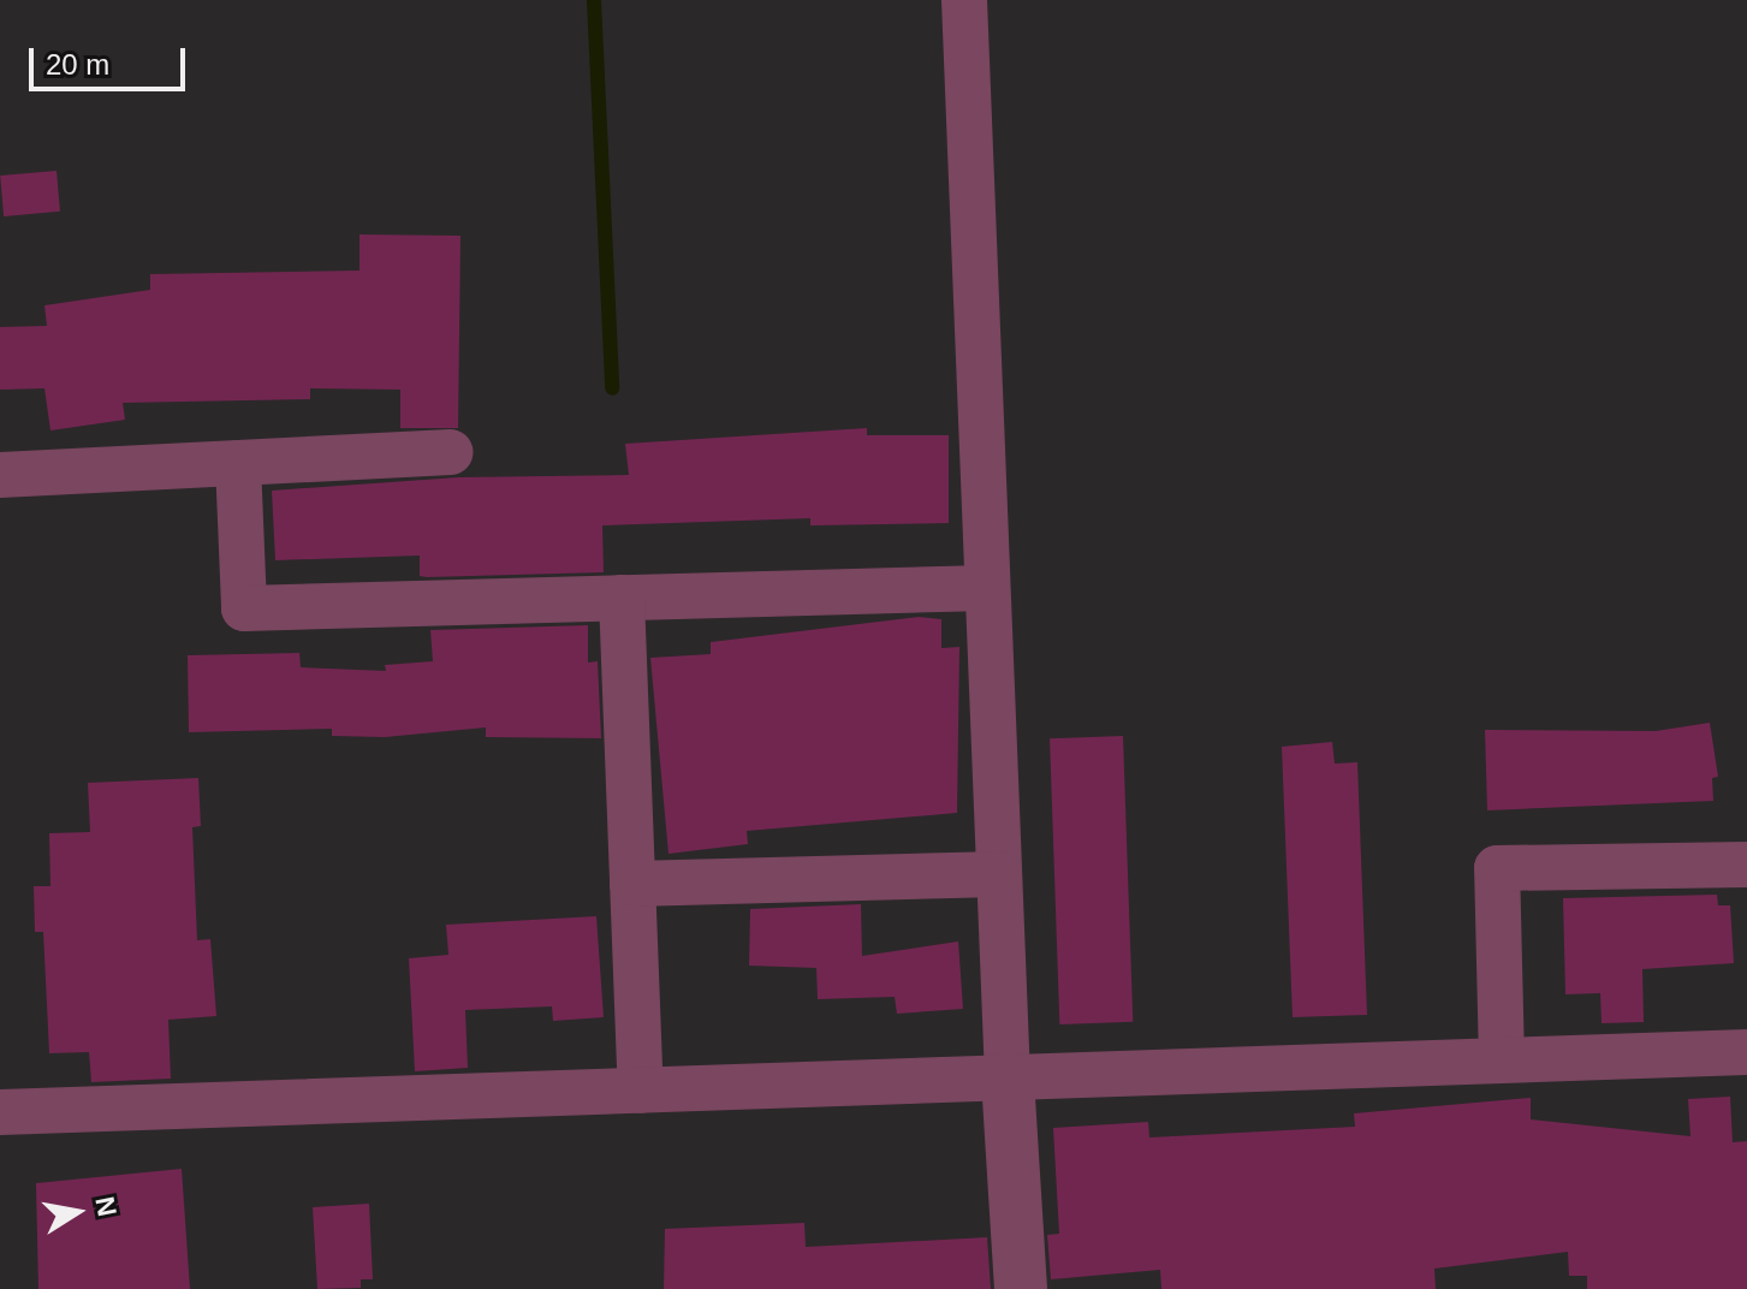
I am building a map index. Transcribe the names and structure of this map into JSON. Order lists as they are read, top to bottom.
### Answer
{
  "scale_bar": "20 m",
  "north": "right"
}
